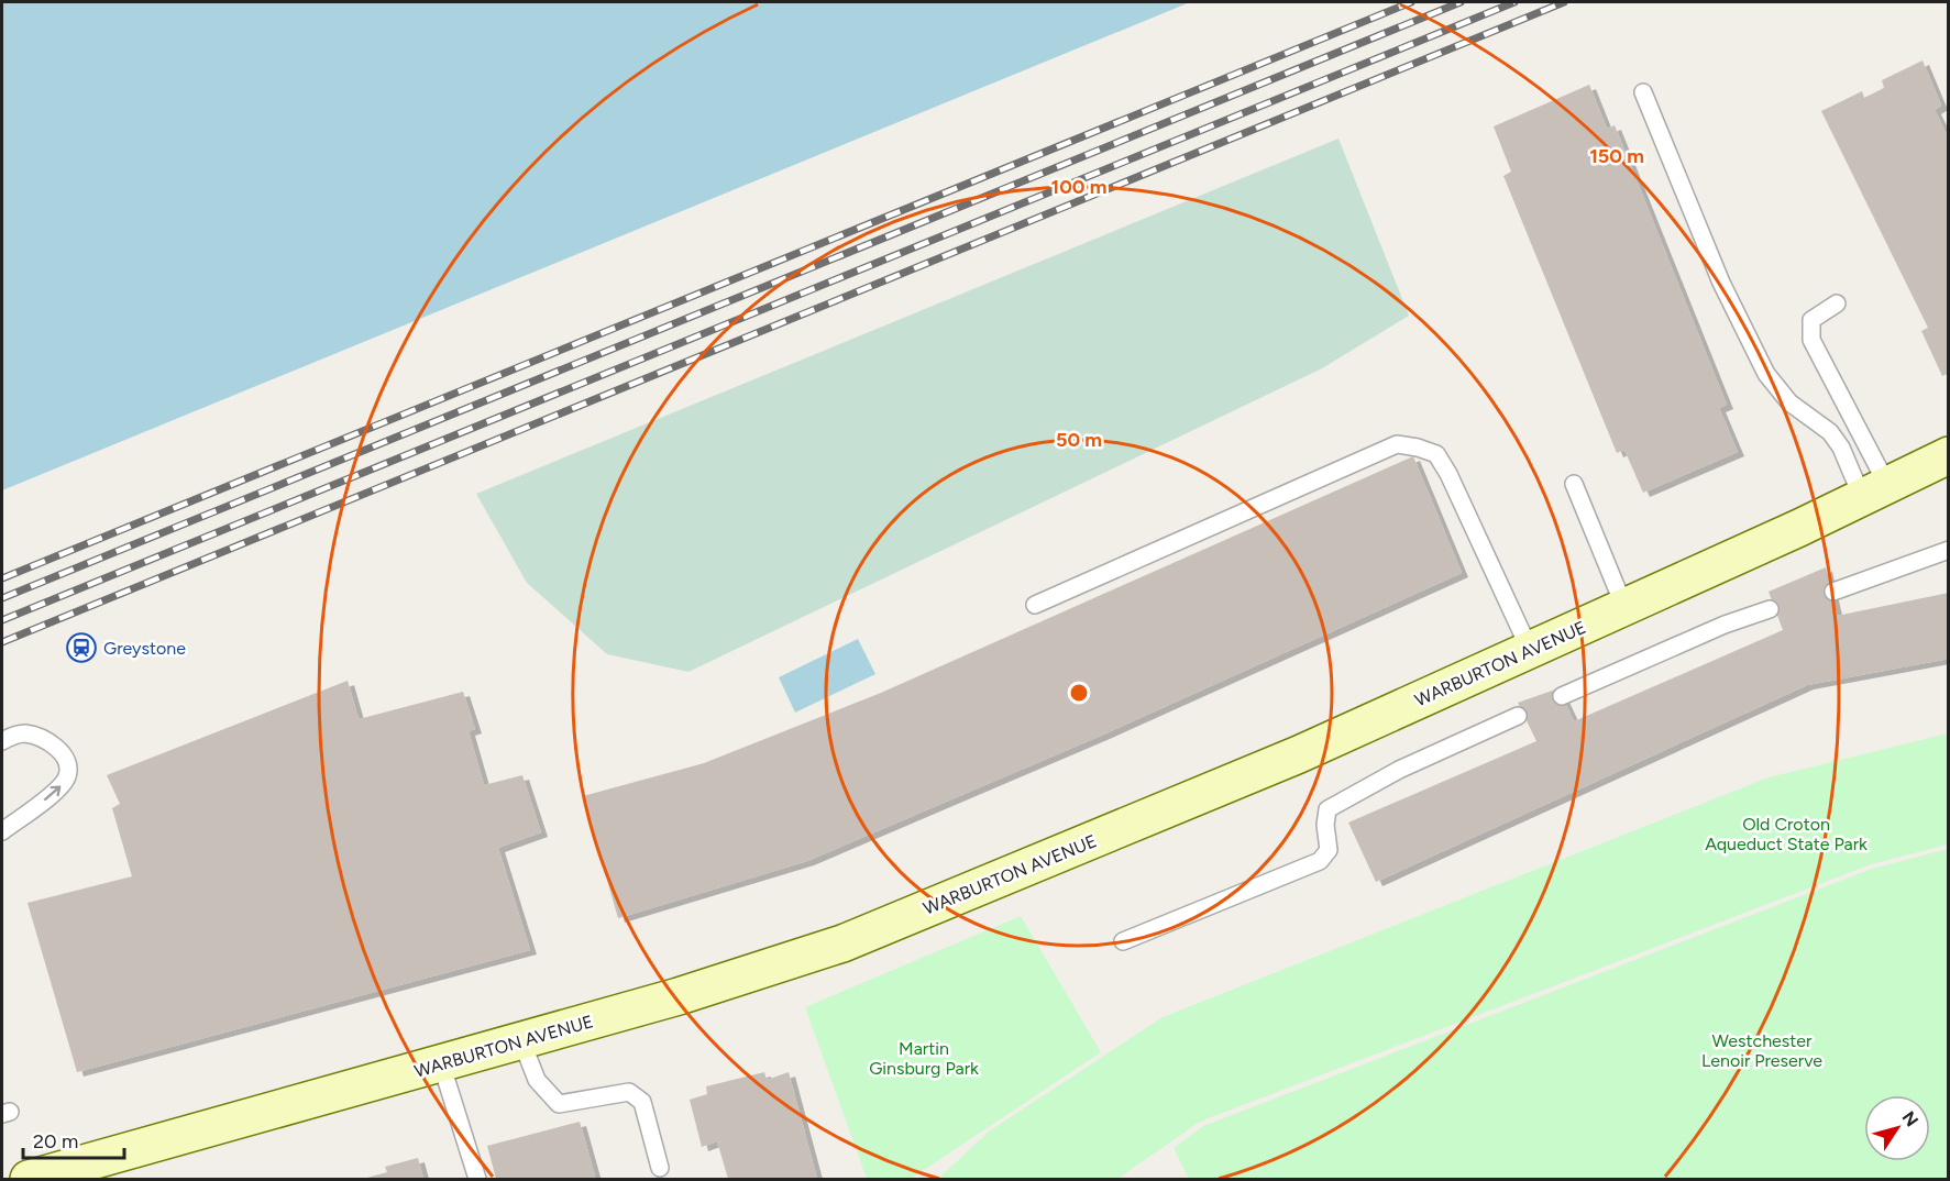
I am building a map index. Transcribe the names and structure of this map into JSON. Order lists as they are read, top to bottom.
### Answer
{
  "streets": {
    "street": ["WARBURTON AVENUE"]
  },
  "parks": ["Old Croton Aqueduct State Park", "Westchester Lenoir Preserve", "Martin Ginsburg Park"],
  "places": {
    "station": ["Greystone"]
  },
  "scale_bar": "20 m",
  "north": "top right",
  "rings": ["150 m", "100 m", "50 m"]
}
